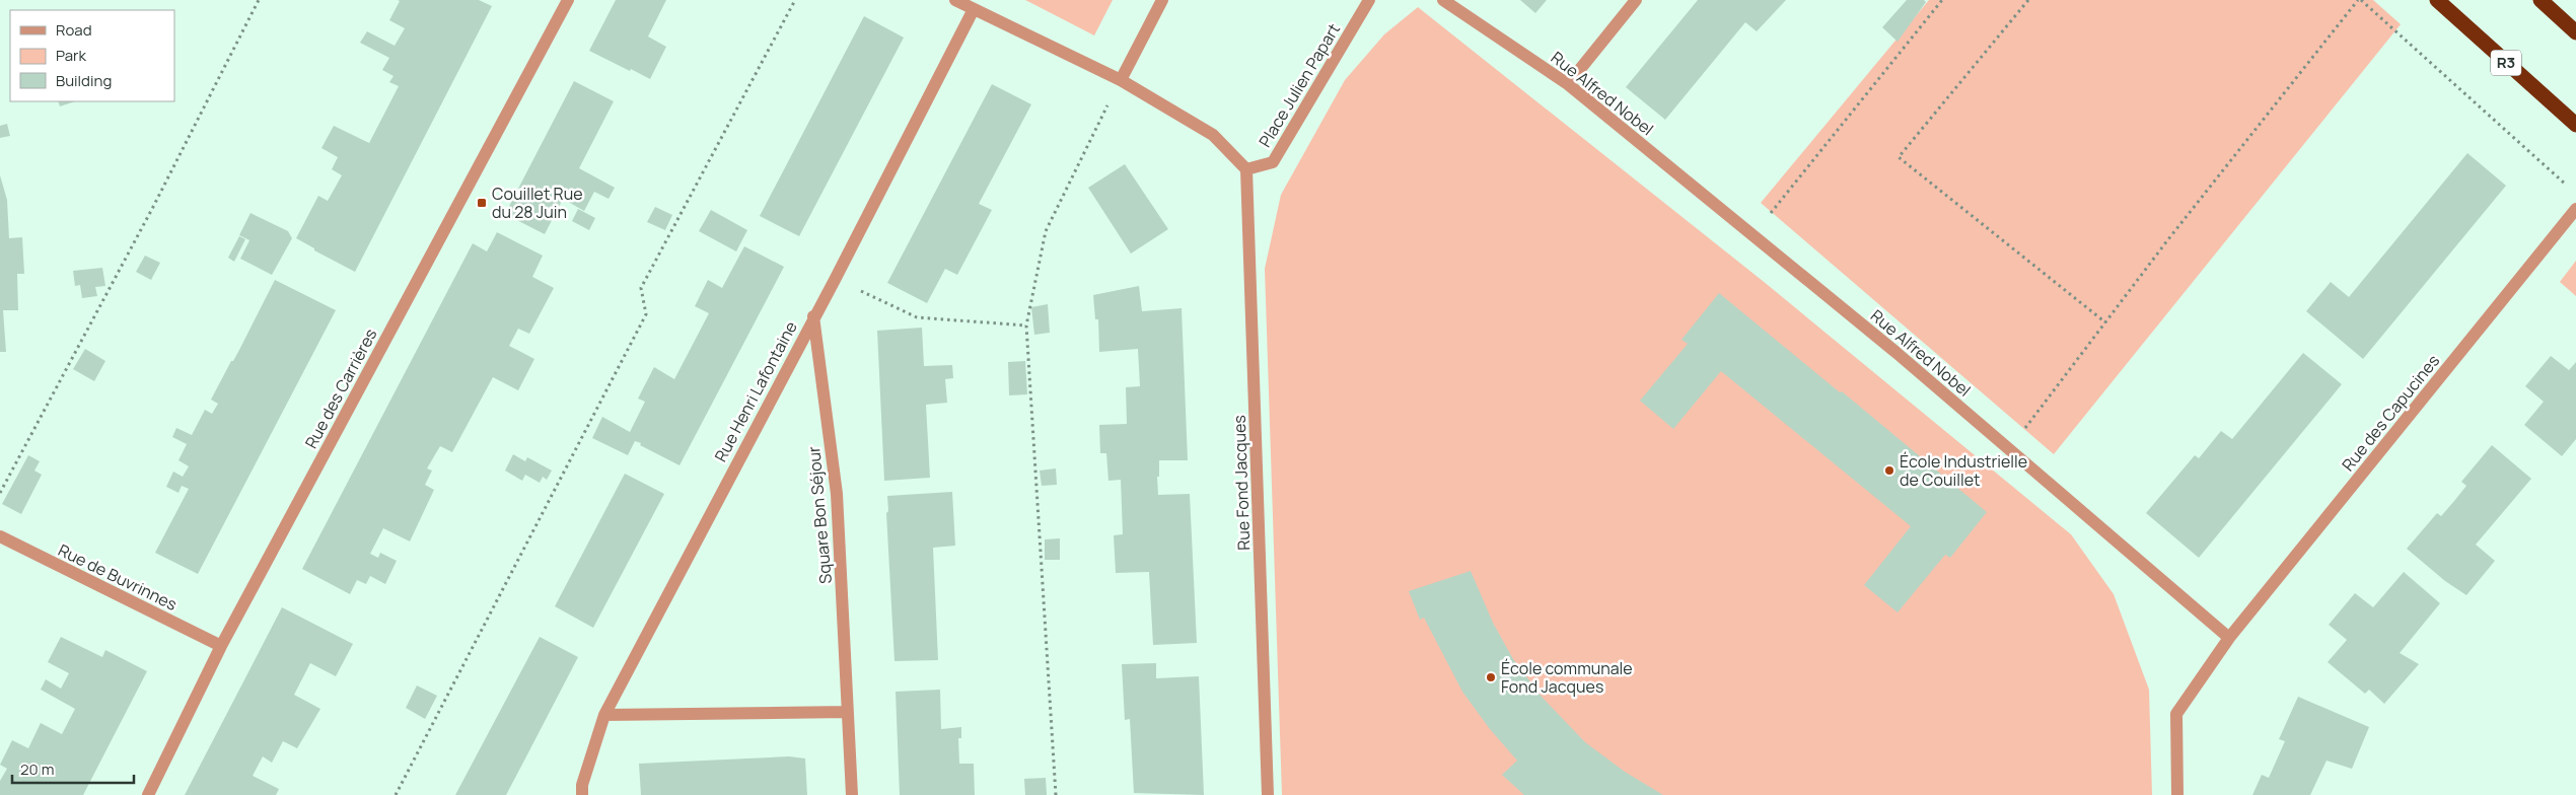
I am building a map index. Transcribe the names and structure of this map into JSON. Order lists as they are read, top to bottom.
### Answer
{
  "streets": {
    "highway": ["R3"],
    "street": [
      "Place Julien Papart",
      "Rue Alfred Nobel",
      "Rue des Carrières",
      "Rue Henri Lafontaine",
      "Rue des Capucines",
      "Rue Fond Jacques",
      "Square Bon Séjour",
      "Rue de Buvrinnes"
    ]
  },
  "crossings": [
    ["Place Julien Papart", "Rue Fond Jacques"],
    ["Rue Alfred Nobel", "Rue des Capucines"],
    ["Rue des Carrières", "Rue de Buvrinnes"],
    ["Rue Henri Lafontaine", "Square Bon Séjour"]
  ],
  "places": {
    "transit": ["Couillet Rue du 28 Juin"],
    "other": ["École Industrielle de Couillet", "École communale Fond Jacques"]
  },
  "legend": ["Road", "Park", "Building"],
  "scale_bar": "20 m"
}
